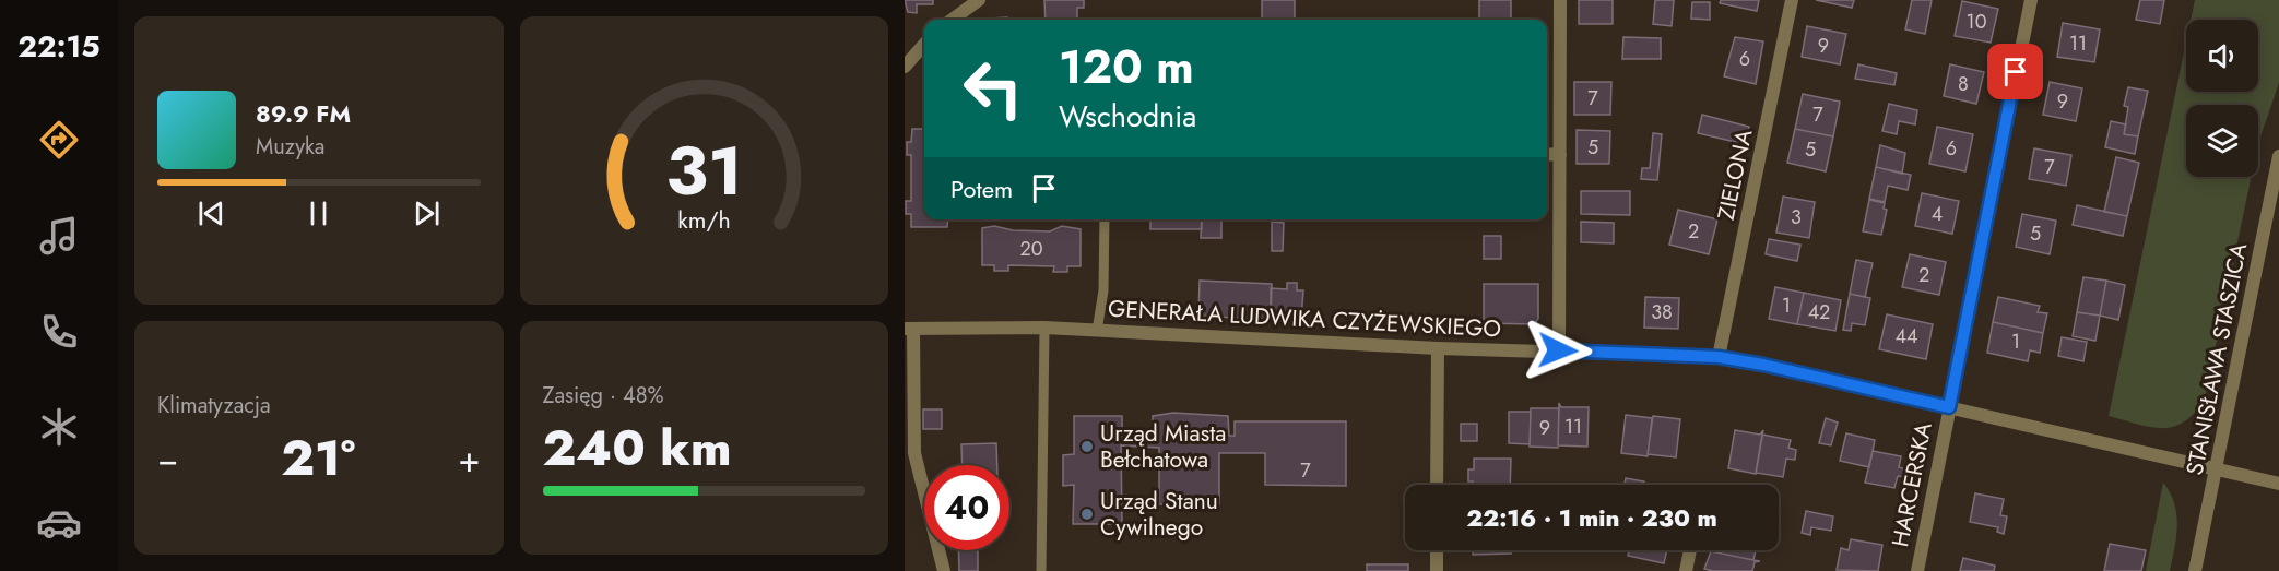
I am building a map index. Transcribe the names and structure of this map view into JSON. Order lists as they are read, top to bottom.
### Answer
{
  "streets": {
    "street": [
      "ZIELONA",
      "GENERAŁA LUDWIKA CZYŻEWSKIEGO",
      "STANISŁAWA STASZICA",
      "HARCERSKA"
    ]
  },
  "crossings": [
    ["ZIELONA", "GENERAŁA LUDWIKA CZYŻEWSKIEGO"],
    ["GENERAŁA LUDWIKA CZYŻEWSKIEGO", "STANISŁAWA STASZICA"],
    ["GENERAŁA LUDWIKA CZYŻEWSKIEGO", "HARCERSKA"]
  ],
  "places": ["Urząd Miasta Bełchatowa", "Urząd Stanu Cywilnego"],
  "house_numbers": [
    "10",
    "11",
    "9",
    "6",
    "8",
    "7",
    "9",
    "7",
    "5",
    "6",
    "5",
    "7",
    "4",
    "3",
    "2",
    "5",
    "20",
    "2",
    "1",
    "38",
    "42",
    "44",
    "1",
    "11",
    "9",
    "7"
  ],
  "page": {
    "tabs": "22:15",
    "turn": ["120 m", "Wschodnia"],
    "song": ["89.9 FM", "Muzyka"],
    "then": "Potem",
    "tile": [
      "Klimatyzacja",
      ["Zasięg · 48%", "240 km"]
    ],
    "heat": ["−", "21°", "+"],
    "limit": "40",
    "trip": "22:16 · 1 min · 230 m",
    "gauge": ["31", "km/h"]
  }
}
